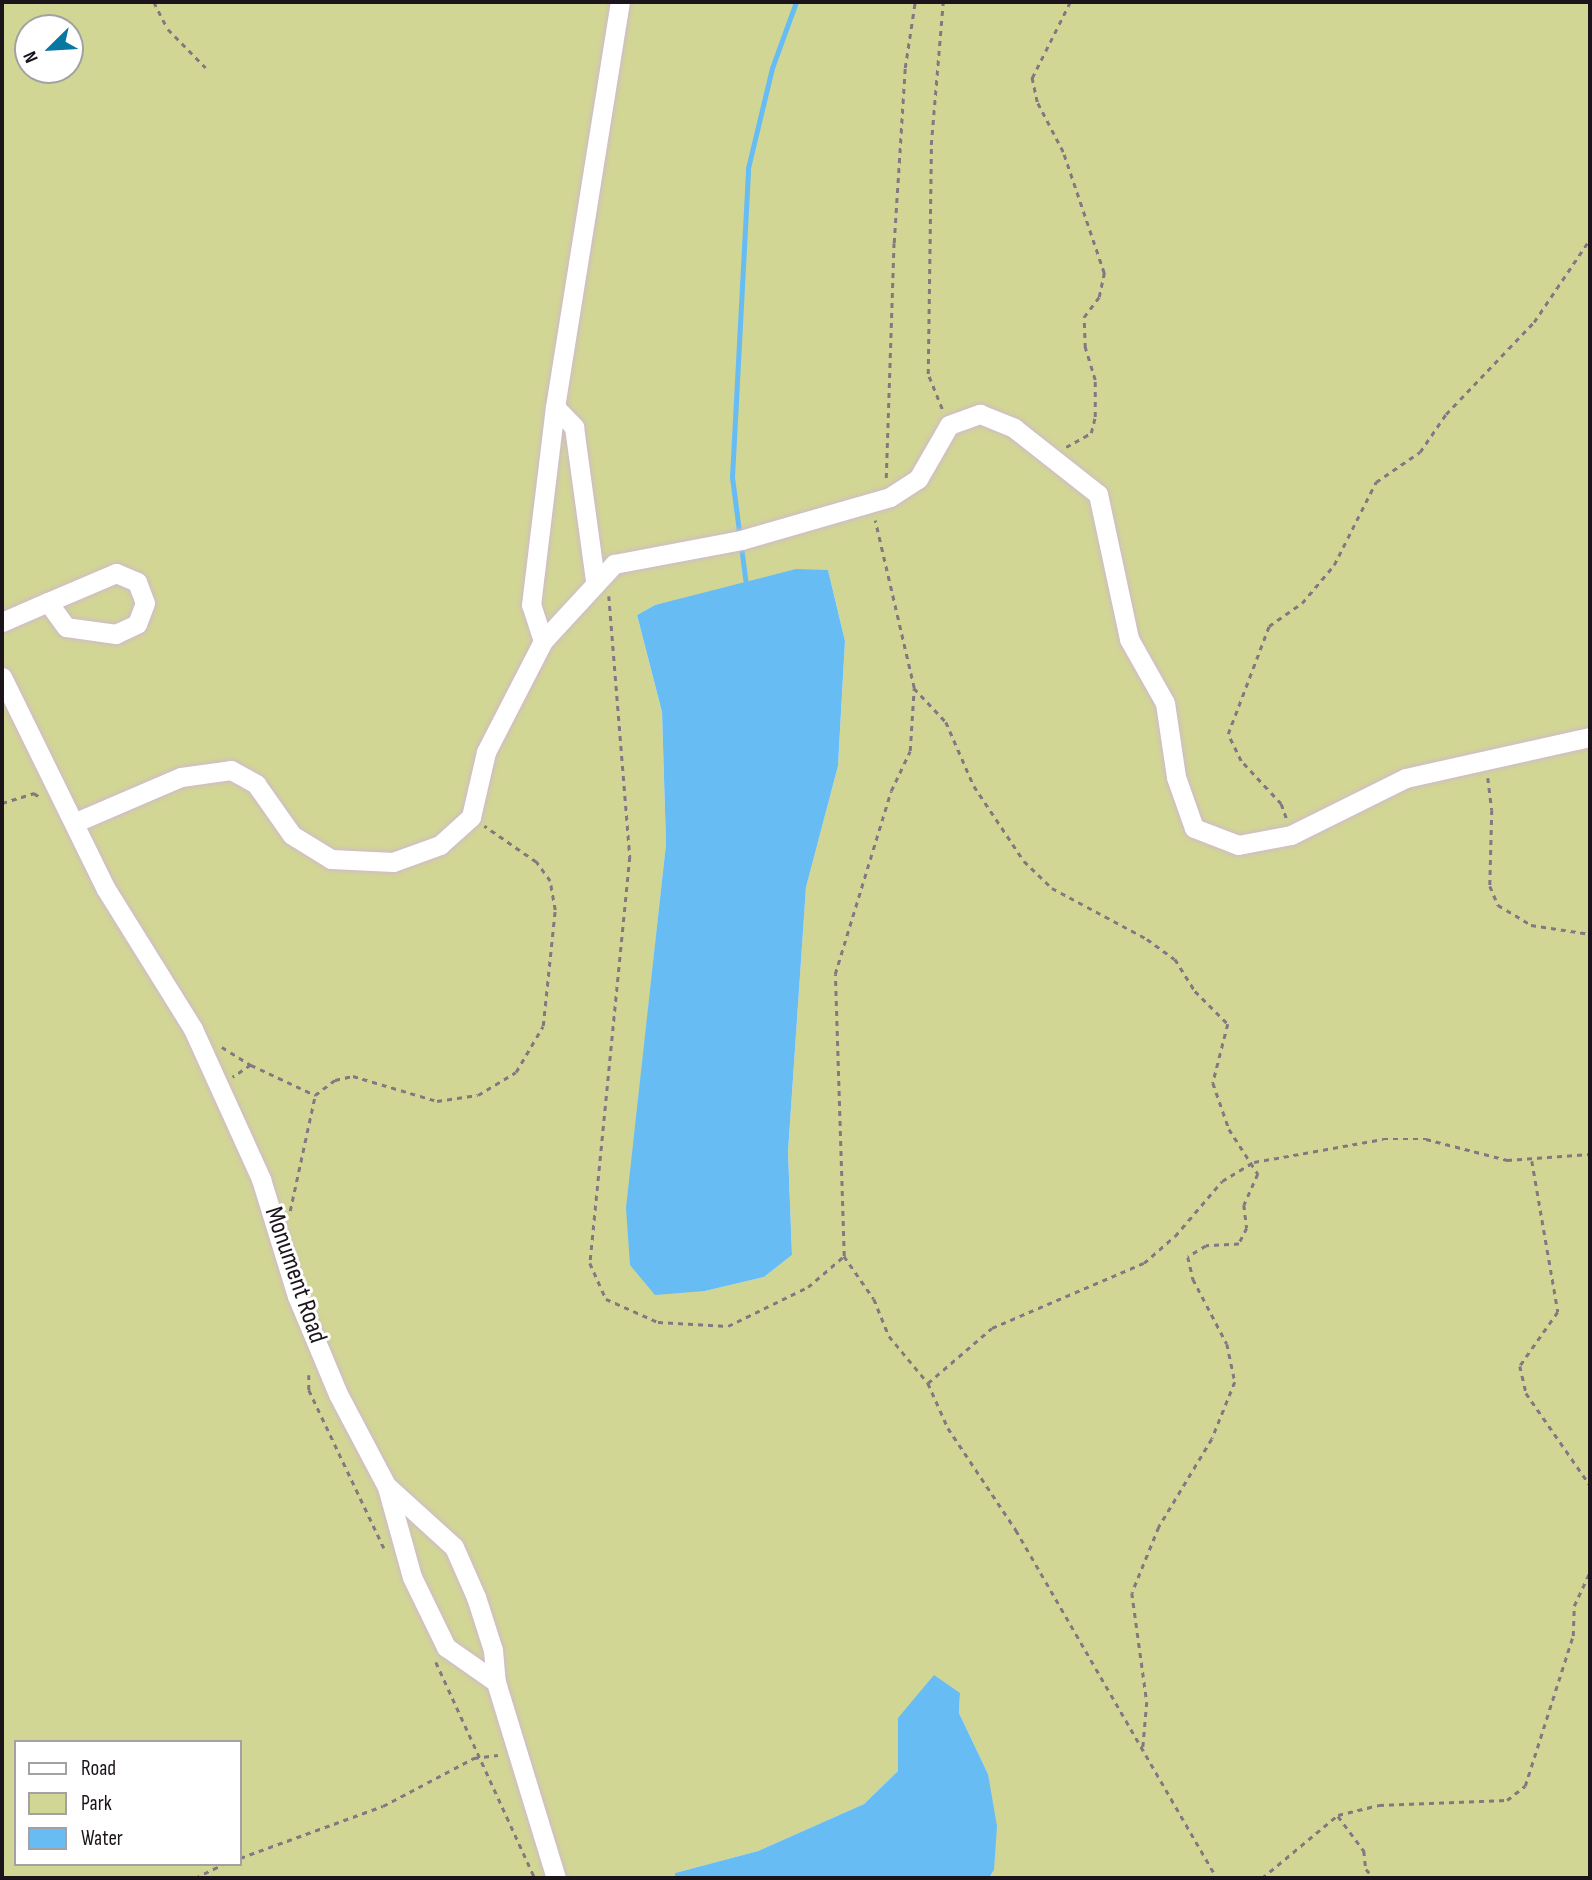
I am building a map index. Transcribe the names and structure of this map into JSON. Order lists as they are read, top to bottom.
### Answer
{
  "streets": {
    "street": ["Monument Road"]
  },
  "legend": ["Road", "Park", "Water"],
  "north": "bottom left"
}
